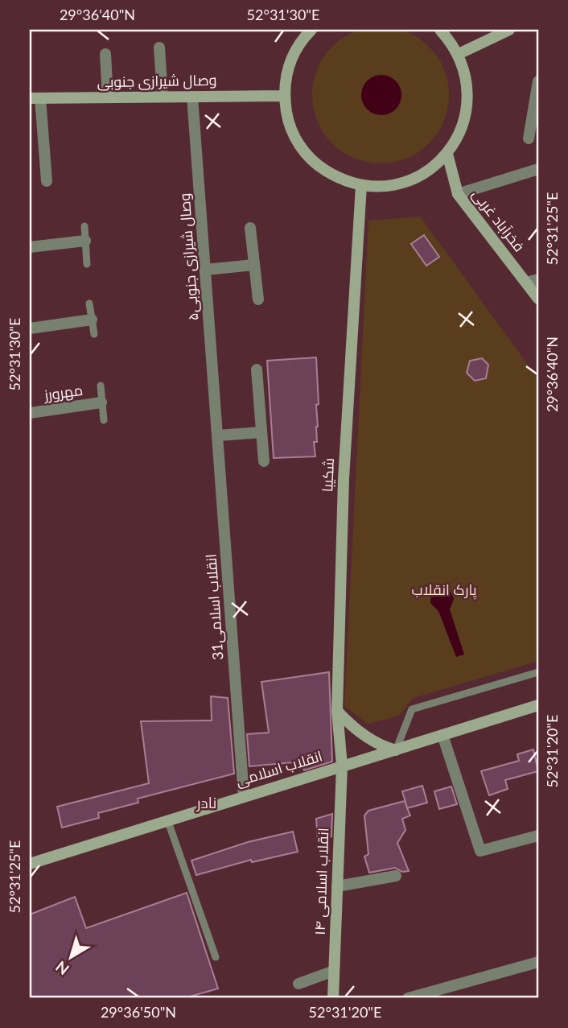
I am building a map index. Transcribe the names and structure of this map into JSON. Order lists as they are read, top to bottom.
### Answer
{
  "streets": {
    "main road": [
      "وصال شیرازی جنوبی",
      "فخرآباد غربی",
      "شکیبا",
      "انقلاب اسلامی",
      "۱۴ انقلاب اسلامی"
    ],
    "street": ["۵وصال شیرازی جنوبی", "مهرورز", "31انقلاب اسلامی"]
  },
  "crossings": [
    ["وصال شیرازی جنوبی", "۵وصال شیرازی جنوبی"],
    ["۵وصال شیرازی جنوبی", "31انقلاب اسلامی"],
    ["شکیبا", "انقلاب اسلامی"],
    ["شکیبا", "۱۴ انقلاب اسلامی"],
    ["31انقلاب اسلامی", "انقلاب اسلامی"],
    ["انقلاب اسلامی", "۱۴ انقلاب اسلامی"]
  ],
  "districts": ["نادر"],
  "parks": ["پارک انقلاب"],
  "north": "bottom left",
  "coordinates": [
    "29°36'40\"N",
    "52°31'30\"E",
    "52°31'25\"E",
    "52°31'20\"E",
    "29°36'50\"N"
  ]
}
